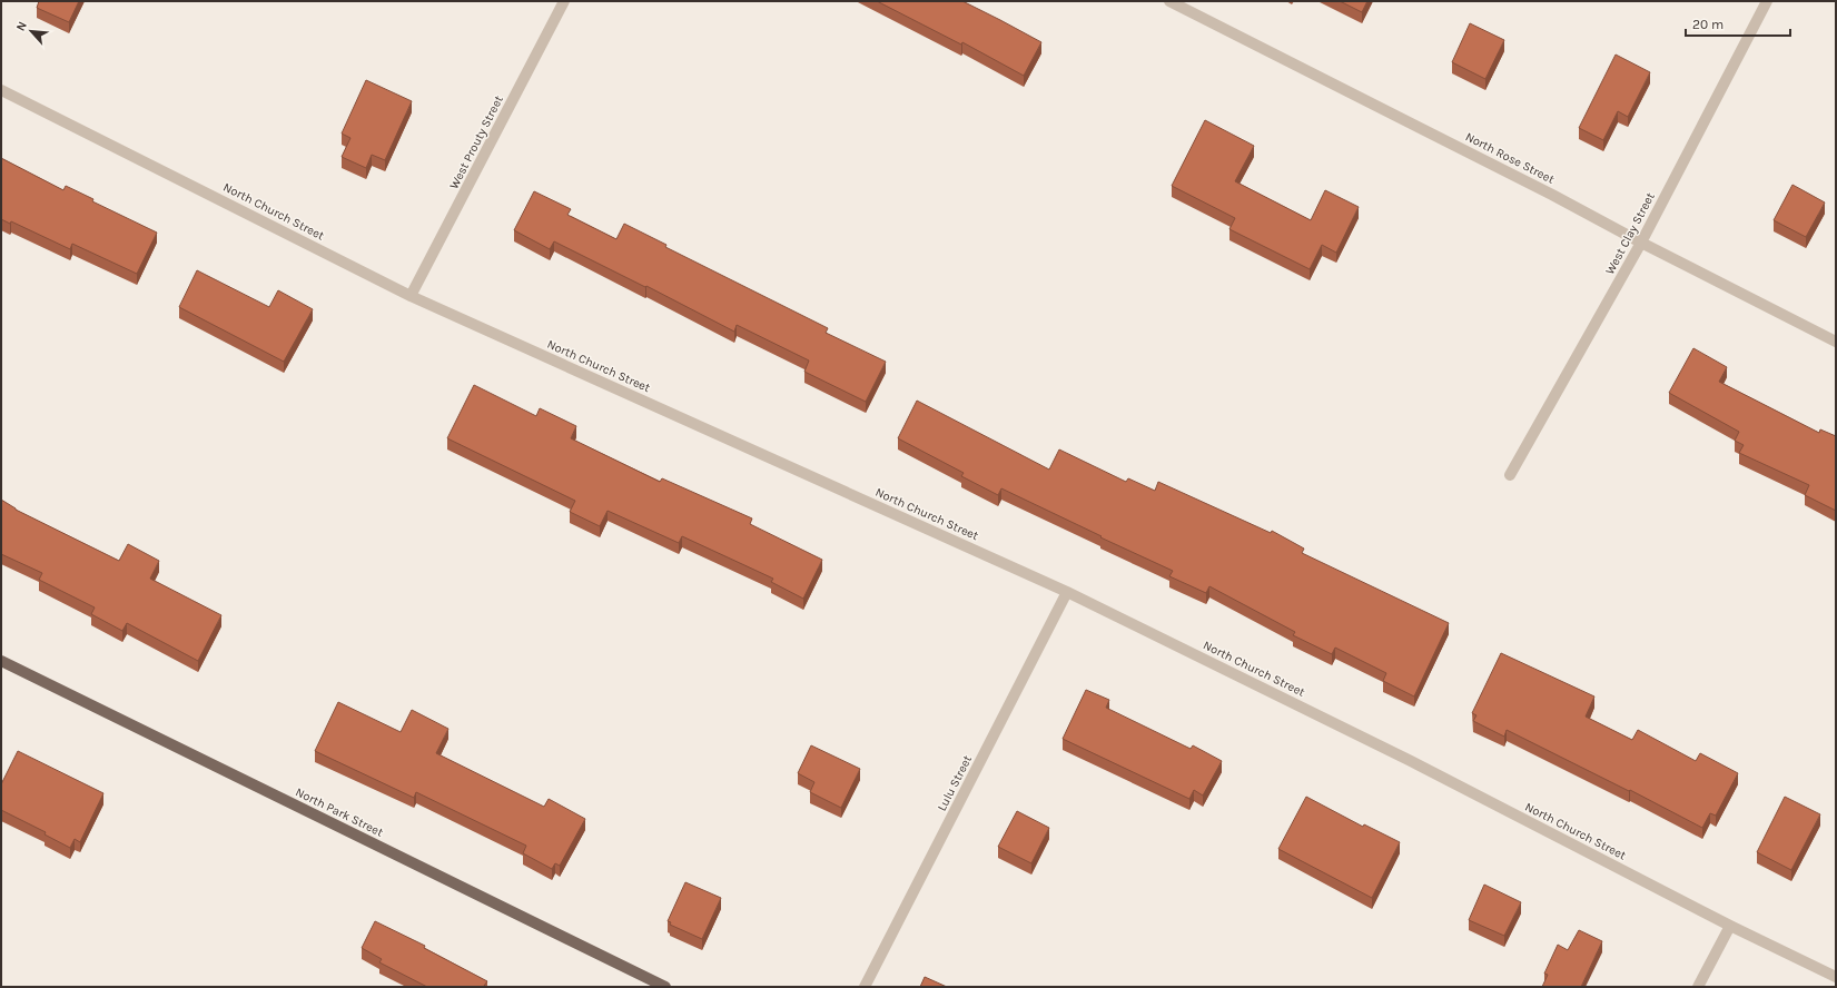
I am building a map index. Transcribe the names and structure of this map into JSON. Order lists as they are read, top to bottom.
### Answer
{
  "streets": {
    "main road": ["North Park Street"],
    "street": [
      "West Prouty Street",
      "North Rose Street",
      "North Church Street",
      "West Clay Street",
      "Lulu Street"
    ]
  },
  "crossings": [
    ["West Prouty Street", "North Church Street"],
    ["North Rose Street", "West Clay Street"],
    ["North Church Street", "Lulu Street"]
  ],
  "scale_bar": "20 m",
  "north": "top left"
}
